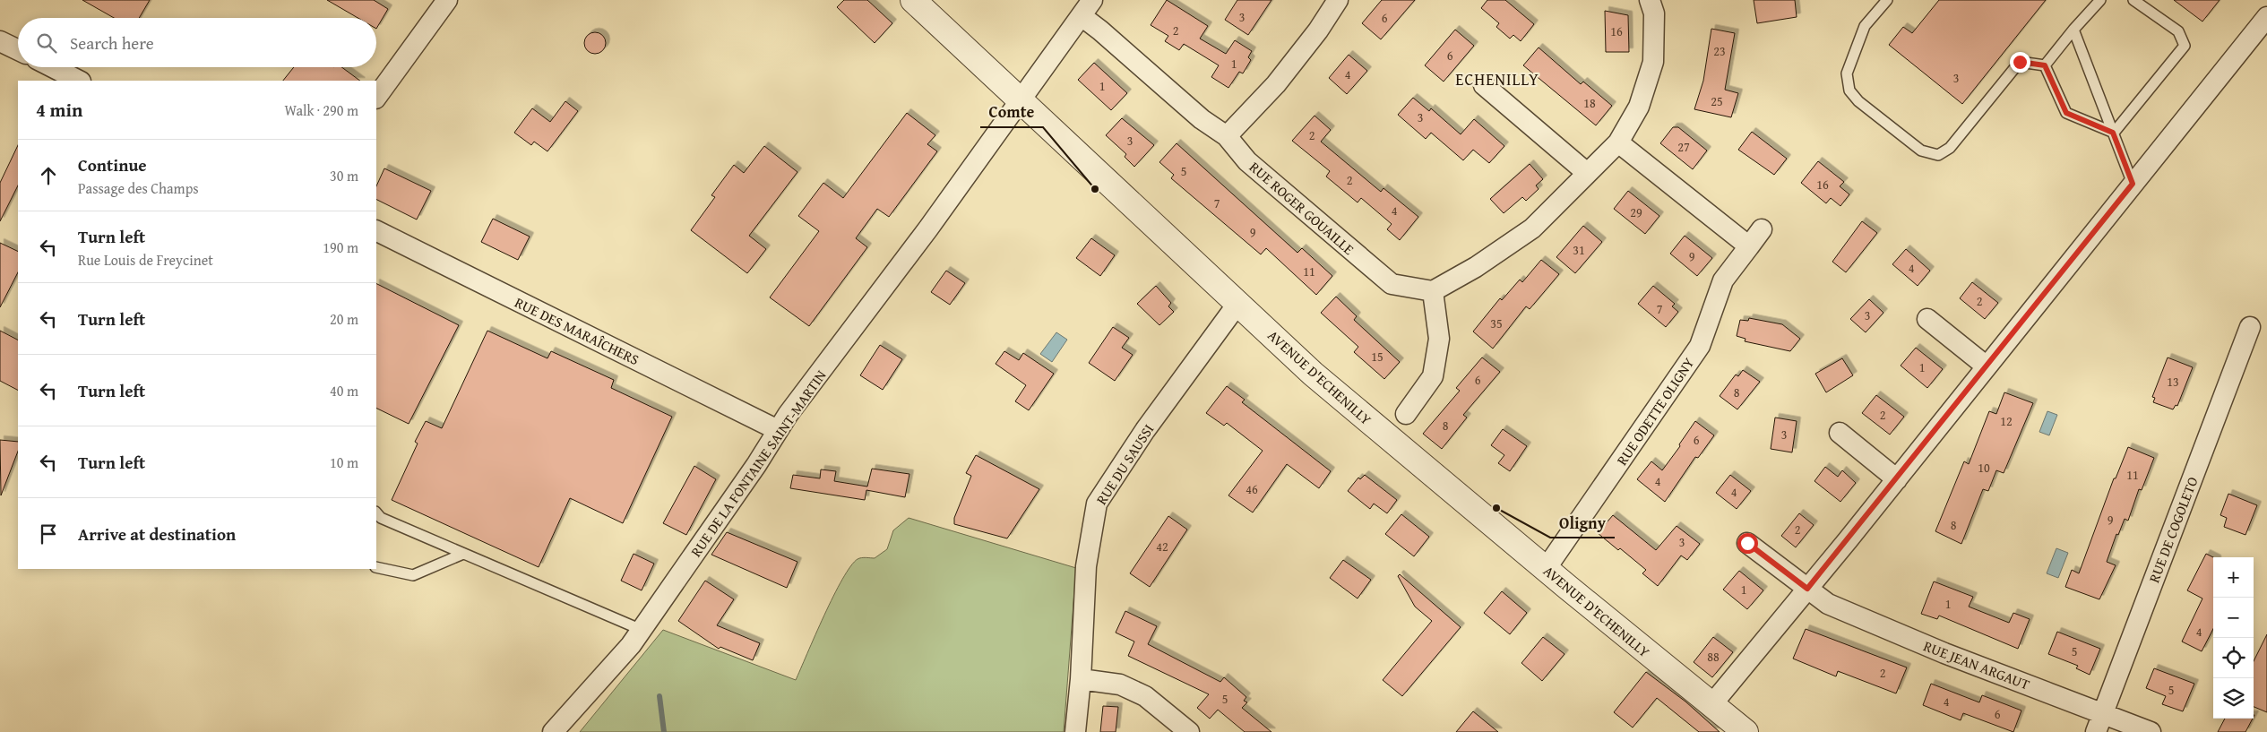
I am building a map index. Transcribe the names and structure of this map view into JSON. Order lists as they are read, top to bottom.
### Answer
{
  "streets": {
    "street": [
      "RUE ROGER GOUAILLE",
      "RUE DES MARAÎCHERS",
      "AVENUE D'ECHENILLY",
      "RUE ODETTE OLIGNY",
      "RUE DE LA FONTAINE SAINT-MARTIN",
      "RUE DU SAUSSI",
      "RUE DE COGOLETO",
      "RUE JEAN ARGAUT"
    ]
  },
  "crossings": [
    ["RUE ROGER GOUAILLE", "RUE DE LA FONTAINE SAINT-MARTIN"],
    ["RUE DES MARAÎCHERS", "RUE DE LA FONTAINE SAINT-MARTIN"],
    ["AVENUE D'ECHENILLY", "RUE ODETTE OLIGNY"],
    ["AVENUE D'ECHENILLY", "RUE DE LA FONTAINE SAINT-MARTIN"],
    ["AVENUE D'ECHENILLY", "RUE DU SAUSSI"],
    ["RUE DE COGOLETO", "RUE JEAN ARGAUT"]
  ],
  "districts": ["ECHENILLY"],
  "places": ["Comte", "Oligny"],
  "house_numbers": [
    "3",
    "6",
    "2",
    "16",
    "23",
    "6",
    "1",
    "4",
    "3",
    "1",
    "25",
    "18",
    "3",
    "2",
    "3",
    "27",
    "5",
    "2",
    "16",
    "7",
    "4",
    "29",
    "9",
    "31",
    "9",
    "4",
    "11",
    "2",
    "7",
    "3",
    "35",
    "15",
    "1",
    "6",
    "13",
    "8",
    "2",
    "12",
    "8",
    "3",
    "6",
    "10",
    "11",
    "4",
    "46",
    "4",
    "9",
    "8",
    "2",
    "3",
    "42",
    "1",
    "1",
    "4",
    "5",
    "88",
    "2",
    "5",
    "5",
    "4",
    "6"
  ],
  "page": {
    "search": "Search here",
    "heading": ["4 min", "Walk · 290 m"],
    "list": [
      ["Continue", "Passage des Champs", "30 m"],
      ["Turn left", "Rue Louis de Freycinet", "190 m"],
      ["Turn left", "20 m"],
      ["Turn left", "40 m"],
      ["Turn left", "10 m"],
      "Arrive at destination"
    ],
    "map_buttons": ["+", "−"]
  }
}
